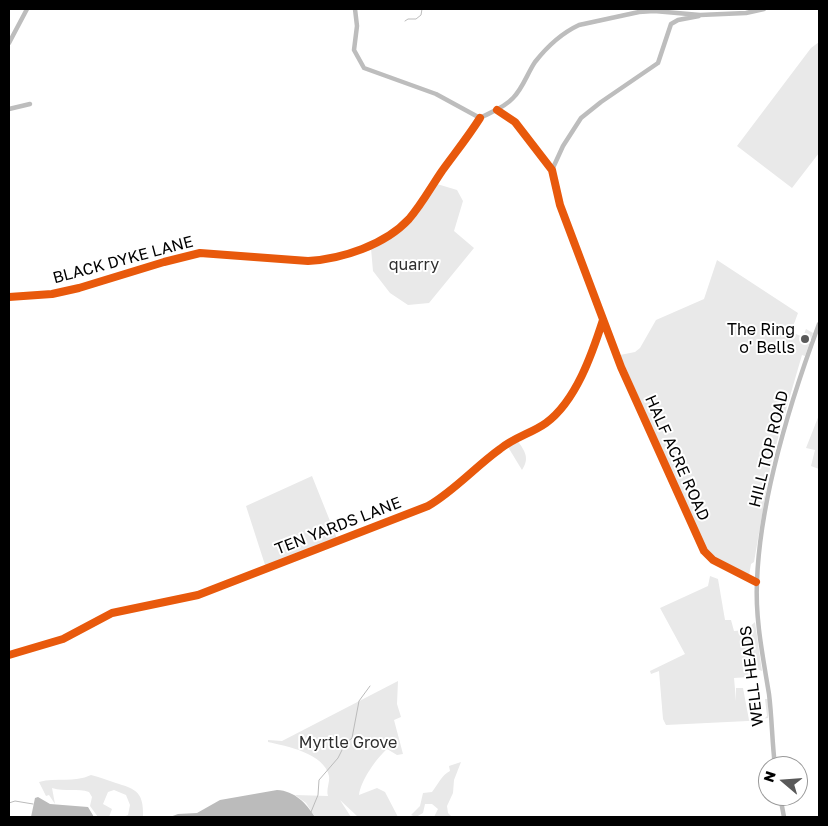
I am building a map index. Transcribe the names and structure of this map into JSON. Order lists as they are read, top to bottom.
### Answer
{
  "streets": {
    "street": [
      "BLACK DYKE LANE",
      "HILL TOP ROAD",
      "HALF ACRE ROAD",
      "TEN YARDS LANE",
      "WELL HEADS"
    ]
  },
  "crossings": [
    ["HILL TOP ROAD", "HALF ACRE ROAD"],
    ["HILL TOP ROAD", "WELL HEADS"],
    ["HALF ACRE ROAD", "TEN YARDS LANE"],
    ["HALF ACRE ROAD", "WELL HEADS"]
  ],
  "parks": ["quarry", "Myrtle Grove"],
  "places": ["The Ring o' Bells"],
  "north": "left"
}
